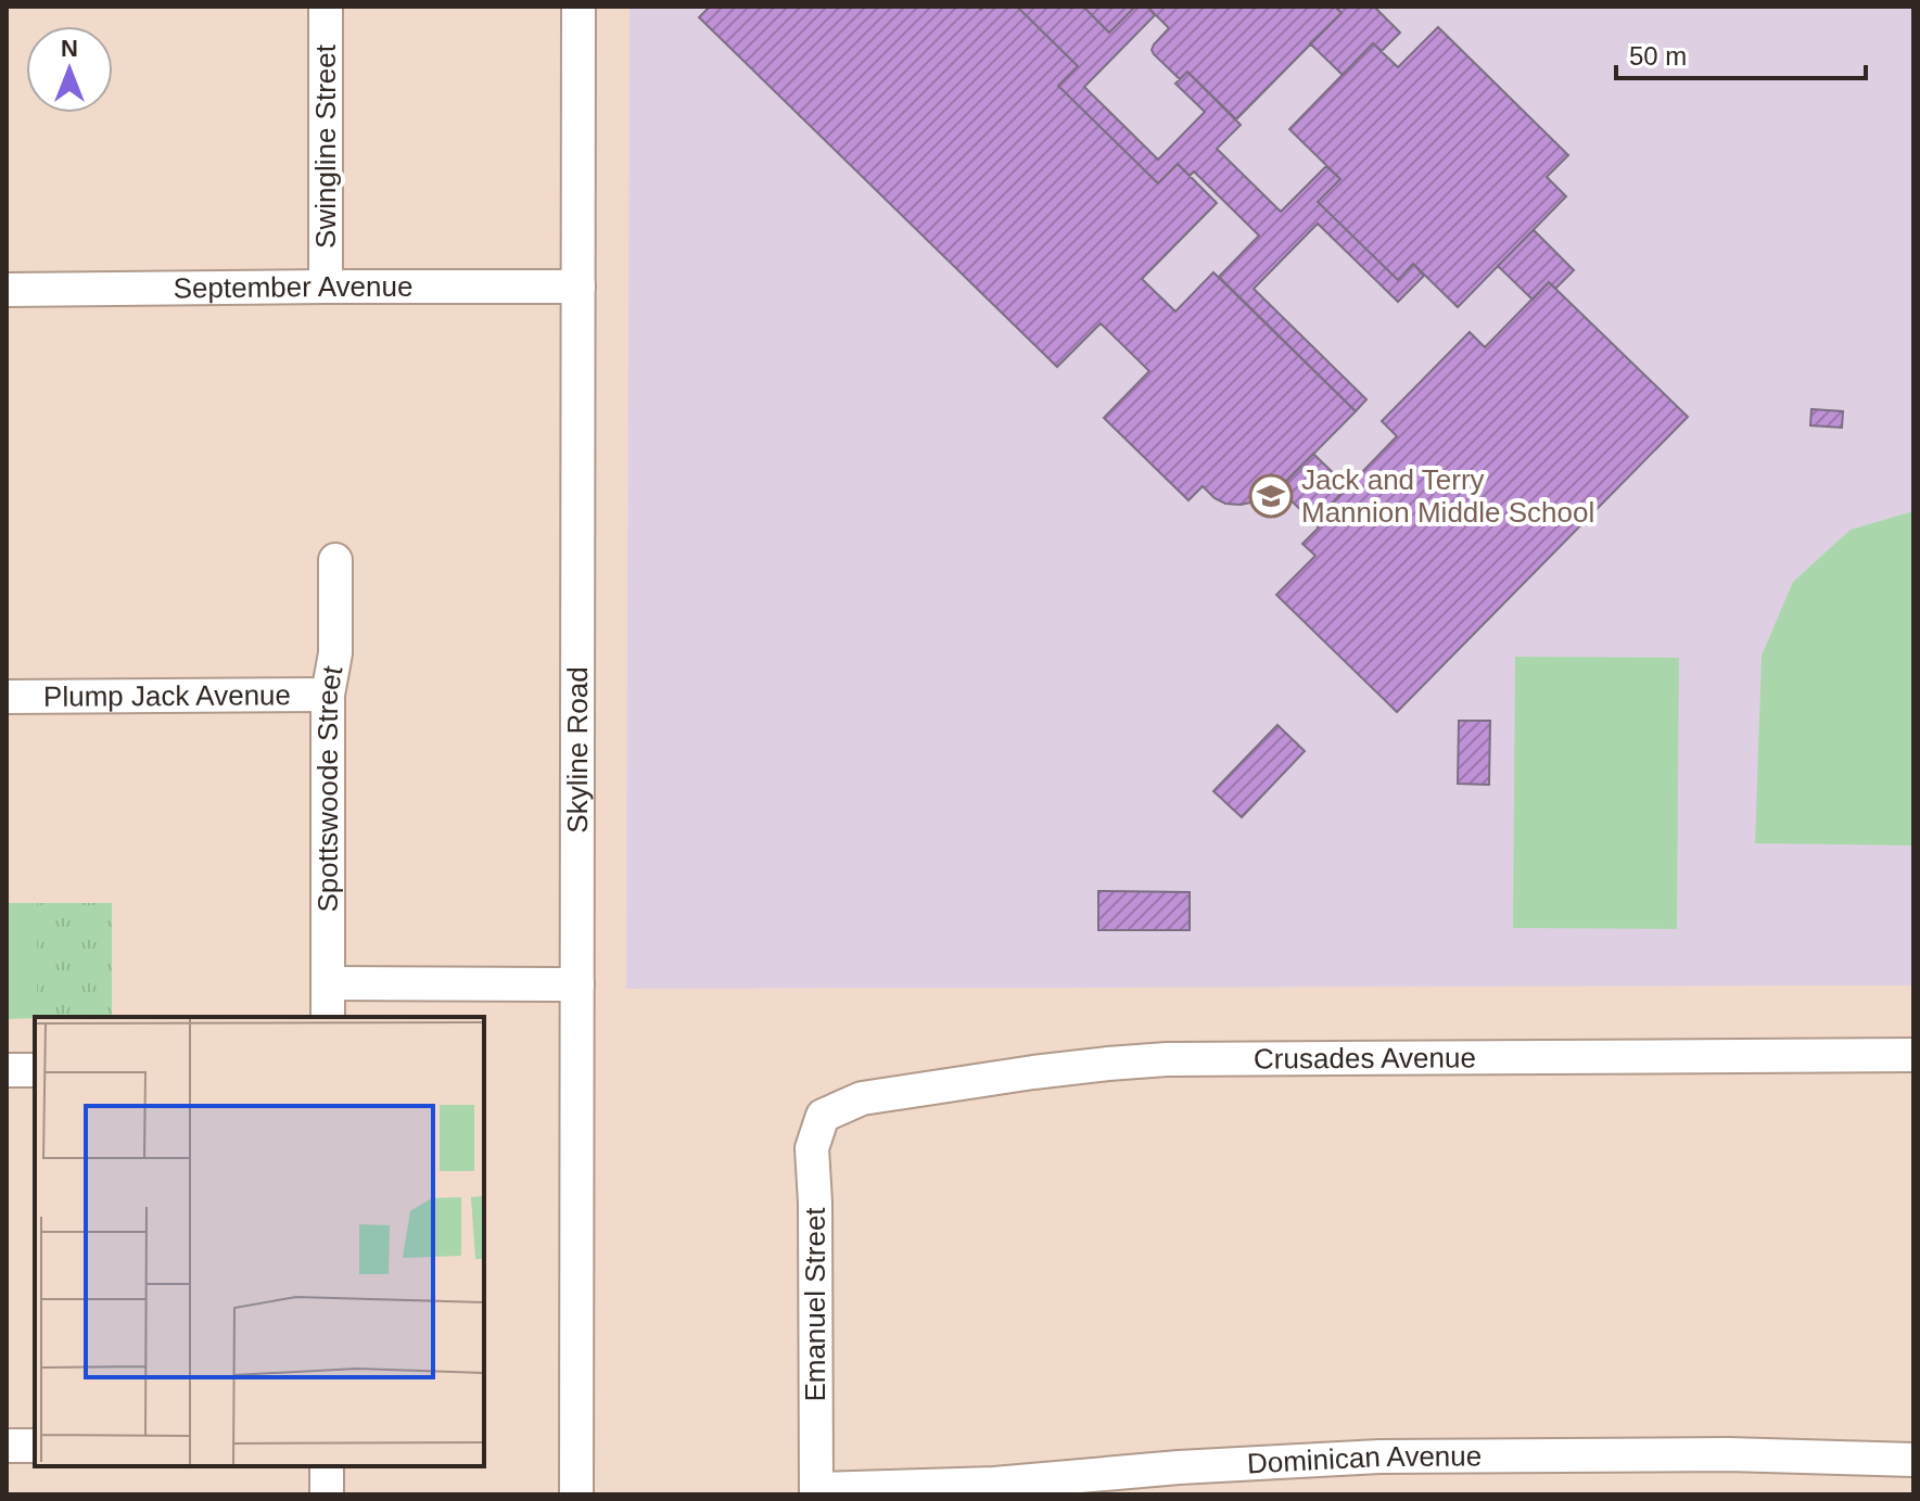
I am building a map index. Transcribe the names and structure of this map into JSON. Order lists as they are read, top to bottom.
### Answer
{
  "streets": {
    "street": [
      "Swingline Street",
      "September Avenue",
      "Plump Jack Avenue",
      "Skyline Road",
      "Spottswoode Street",
      "Crusades Avenue",
      "Emanuel Street",
      "Dominican Avenue"
    ]
  },
  "crossings": [
    ["Swingline Street", "September Avenue"],
    ["September Avenue", "Skyline Road"],
    ["Plump Jack Avenue", "Spottswoode Street"],
    ["Crusades Avenue", "Emanuel Street"],
    ["Emanuel Street", "Dominican Avenue"]
  ],
  "places": {
    "school or university": ["Jack and Terry Mannion Middle School"]
  },
  "scale_bar": "50 m",
  "north": "top"
}
